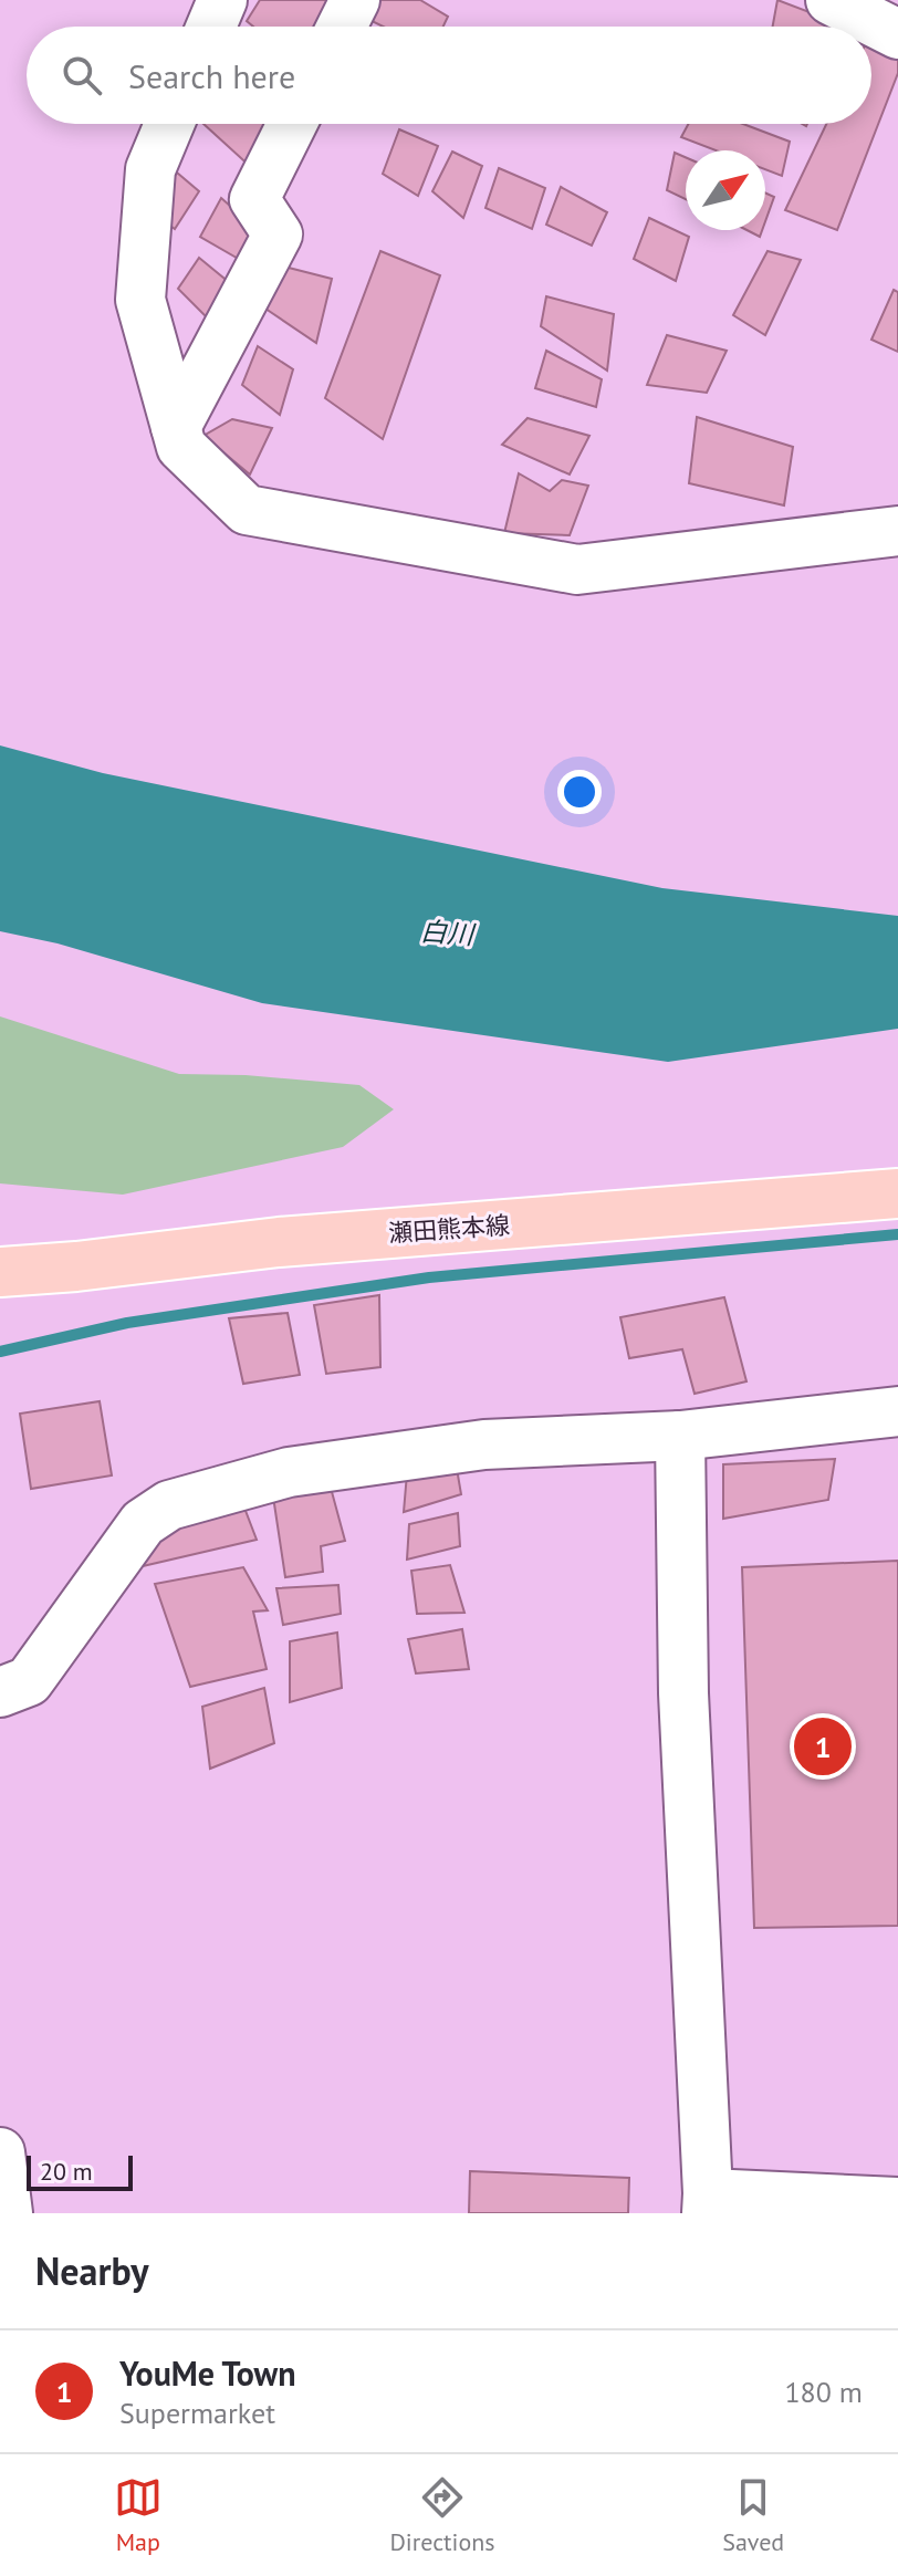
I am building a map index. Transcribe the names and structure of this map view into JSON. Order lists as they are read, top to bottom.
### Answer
{
  "streets": {
    "main road": ["瀬田熊本線"]
  },
  "water": ["白川"],
  "scale_bar": "20 m",
  "north": "top right",
  "page": {
    "search": "Search here",
    "pins": "1",
    "scale": "20 m",
    "heading": "Nearby",
    "list": [
      {
        "mark": "1",
        "name": "YouMe Town",
        "note": "Supermarket",
        "value": "180 m"
      }
    ],
    "nav": ["Map", "Directions", "Saved"]
  }
}
